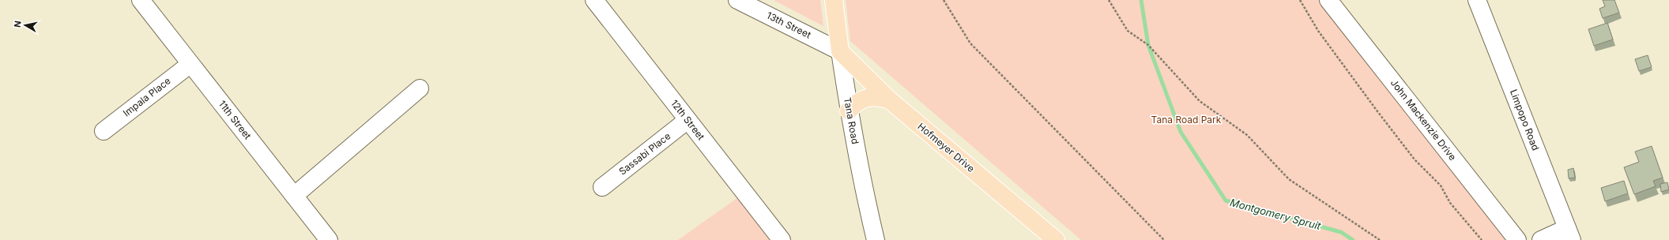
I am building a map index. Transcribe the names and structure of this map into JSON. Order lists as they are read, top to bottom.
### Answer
{
  "streets": {
    "main road": ["Tana Road", "Hofmeyer Drive"],
    "street": [
      "13th Street",
      "Impala Place",
      "11th Street",
      "12th Street",
      "John Mackenzie Drive",
      "Limpopo Road",
      "Sassabi Place"
    ]
  },
  "crossings": [
    ["13th Street", "Tana Road"],
    ["13th Street", "Hofmeyer Drive"],
    ["Impala Place", "11th Street"],
    ["12th Street", "Sassabi Place"],
    ["Tana Road", "Hofmeyer Drive"]
  ],
  "water": ["Montgomery Spruit"],
  "parks": ["Tana Road Park"],
  "north": "left"
}
